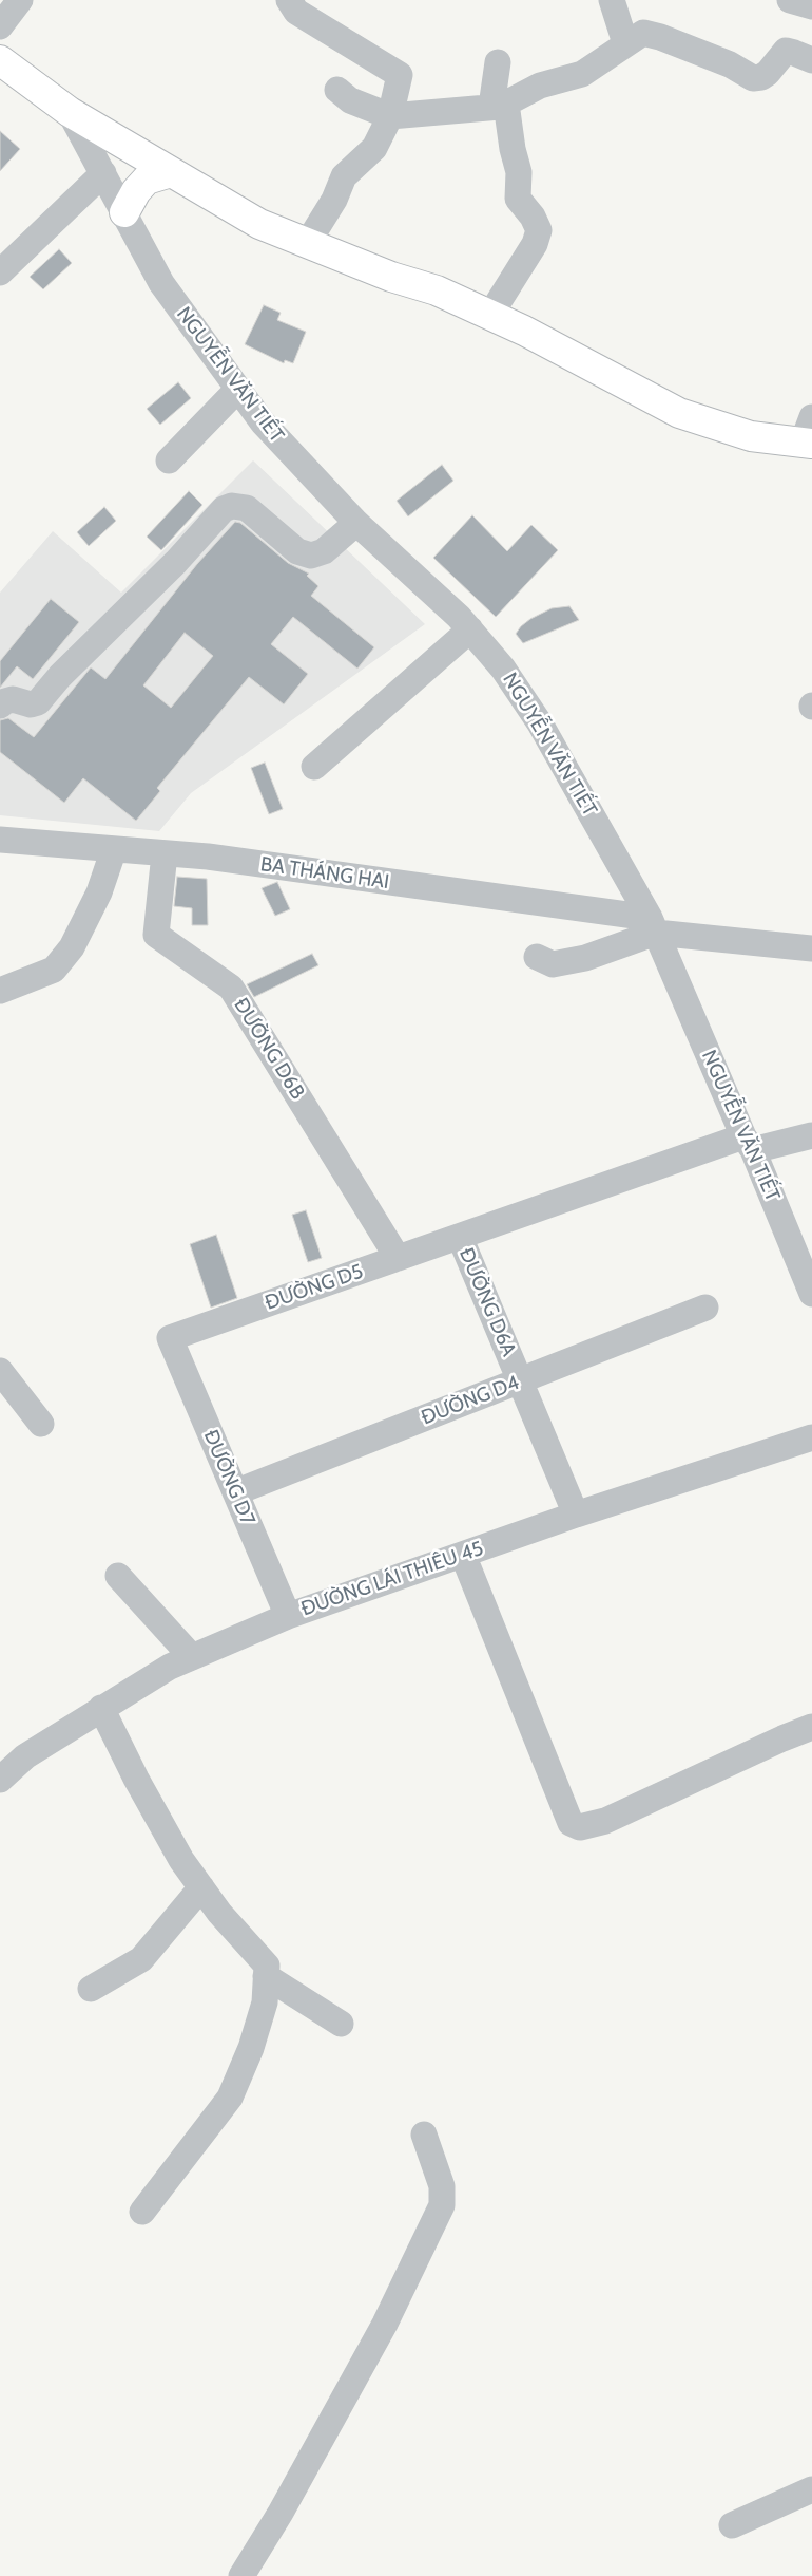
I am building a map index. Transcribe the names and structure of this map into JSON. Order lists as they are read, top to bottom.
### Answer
{
  "streets": {
    "street": [
      "NGUYỄN VĂN TIẾT",
      "BA THÁNG HAI",
      "ĐƯỜNG D6B",
      "ĐƯỜNG D5",
      "ĐƯỜNG D6A",
      "ĐƯỜNG D4",
      "ĐƯỜNG D7",
      "ĐƯỜNG LÁI THIÊU 45"
    ]
  },
  "crossings": [
    ["NGUYỄN VĂN TIẾT", "BA THÁNG HAI"],
    ["NGUYỄN VĂN TIẾT", "ĐƯỜNG D5"],
    ["BA THÁNG HAI", "ĐƯỜNG D6B"],
    ["ĐƯỜNG D6B", "ĐƯỜNG D5"],
    ["ĐƯỜNG D5", "ĐƯỜNG D6A"],
    ["ĐƯỜNG D5", "ĐƯỜNG D7"],
    ["ĐƯỜNG D6A", "ĐƯỜNG D4"],
    ["ĐƯỜNG D6A", "ĐƯỜNG LÁI THIÊU 45"],
    ["ĐƯỜNG D4", "ĐƯỜNG D7"],
    ["ĐƯỜNG D7", "ĐƯỜNG LÁI THIÊU 45"]
  ]
}
